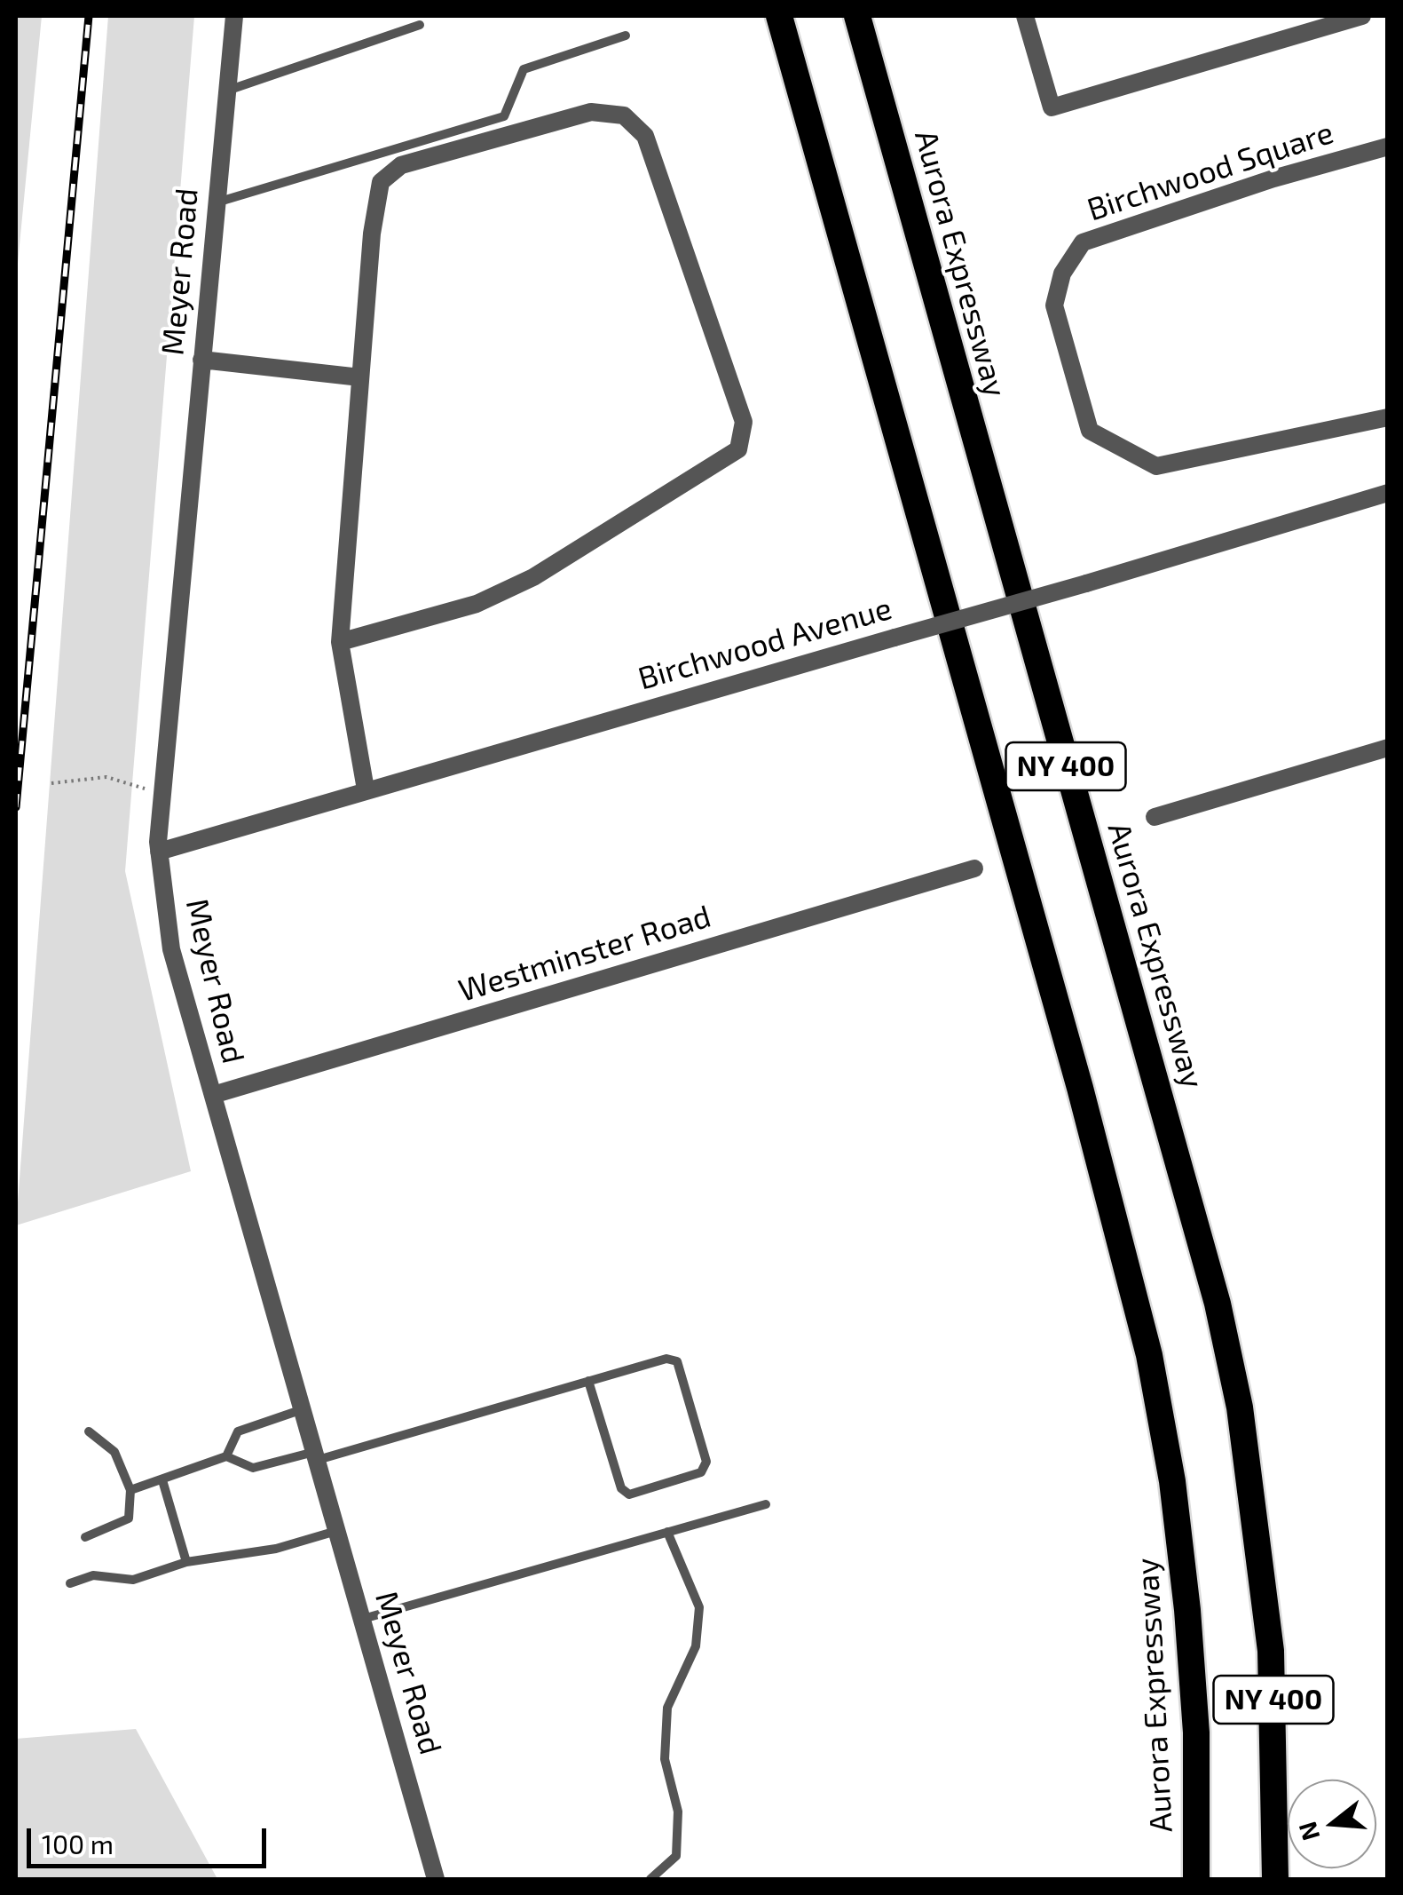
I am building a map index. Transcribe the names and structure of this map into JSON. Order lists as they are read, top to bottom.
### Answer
{
  "streets": {
    "highway": ["Aurora Expressway", "NY 400"],
    "street": [
      "Birchwood Square",
      "Meyer Road",
      "Birchwood Avenue",
      "Westminster Road"
    ]
  },
  "crossings": [
    ["Meyer Road", "Birchwood Avenue"],
    ["Meyer Road", "Westminster Road"]
  ],
  "scale_bar": "100 m",
  "north": "left"
}
